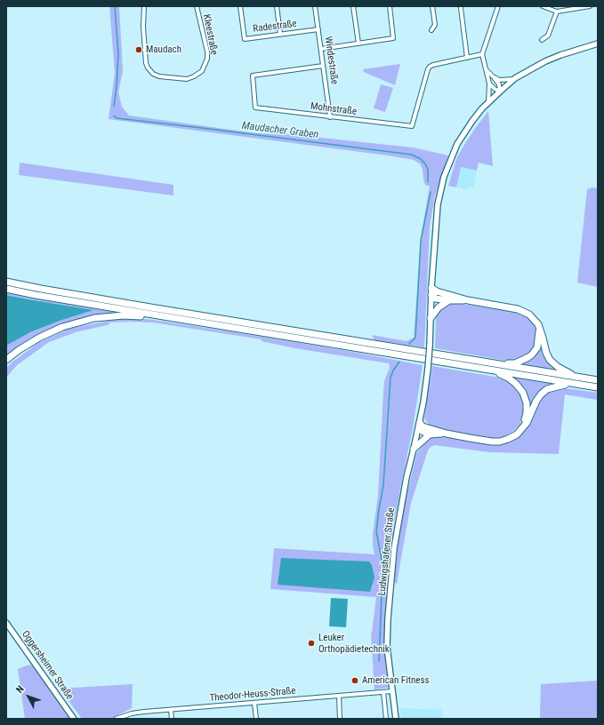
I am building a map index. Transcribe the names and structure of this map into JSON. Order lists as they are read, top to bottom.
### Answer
{
  "streets": {
    "street": [
      "Radestraße",
      "Kleestraße",
      "Windestraße",
      "Mohnstraße",
      "Ludwigshafener Straße",
      "Oggersheimer Straße",
      "Theodor-Heuss-Straße"
    ]
  },
  "crossings": [
    ["Radestraße", "Windestraße"],
    ["Windestraße", "Mohnstraße"],
    ["Ludwigshafener Straße", "Theodor-Heuss-Straße"]
  ],
  "water": ["Maudacher Graben"],
  "places": ["Maudach", "Leuker Orthopädietechnik", "American Fitness"],
  "north": "top left"
}
